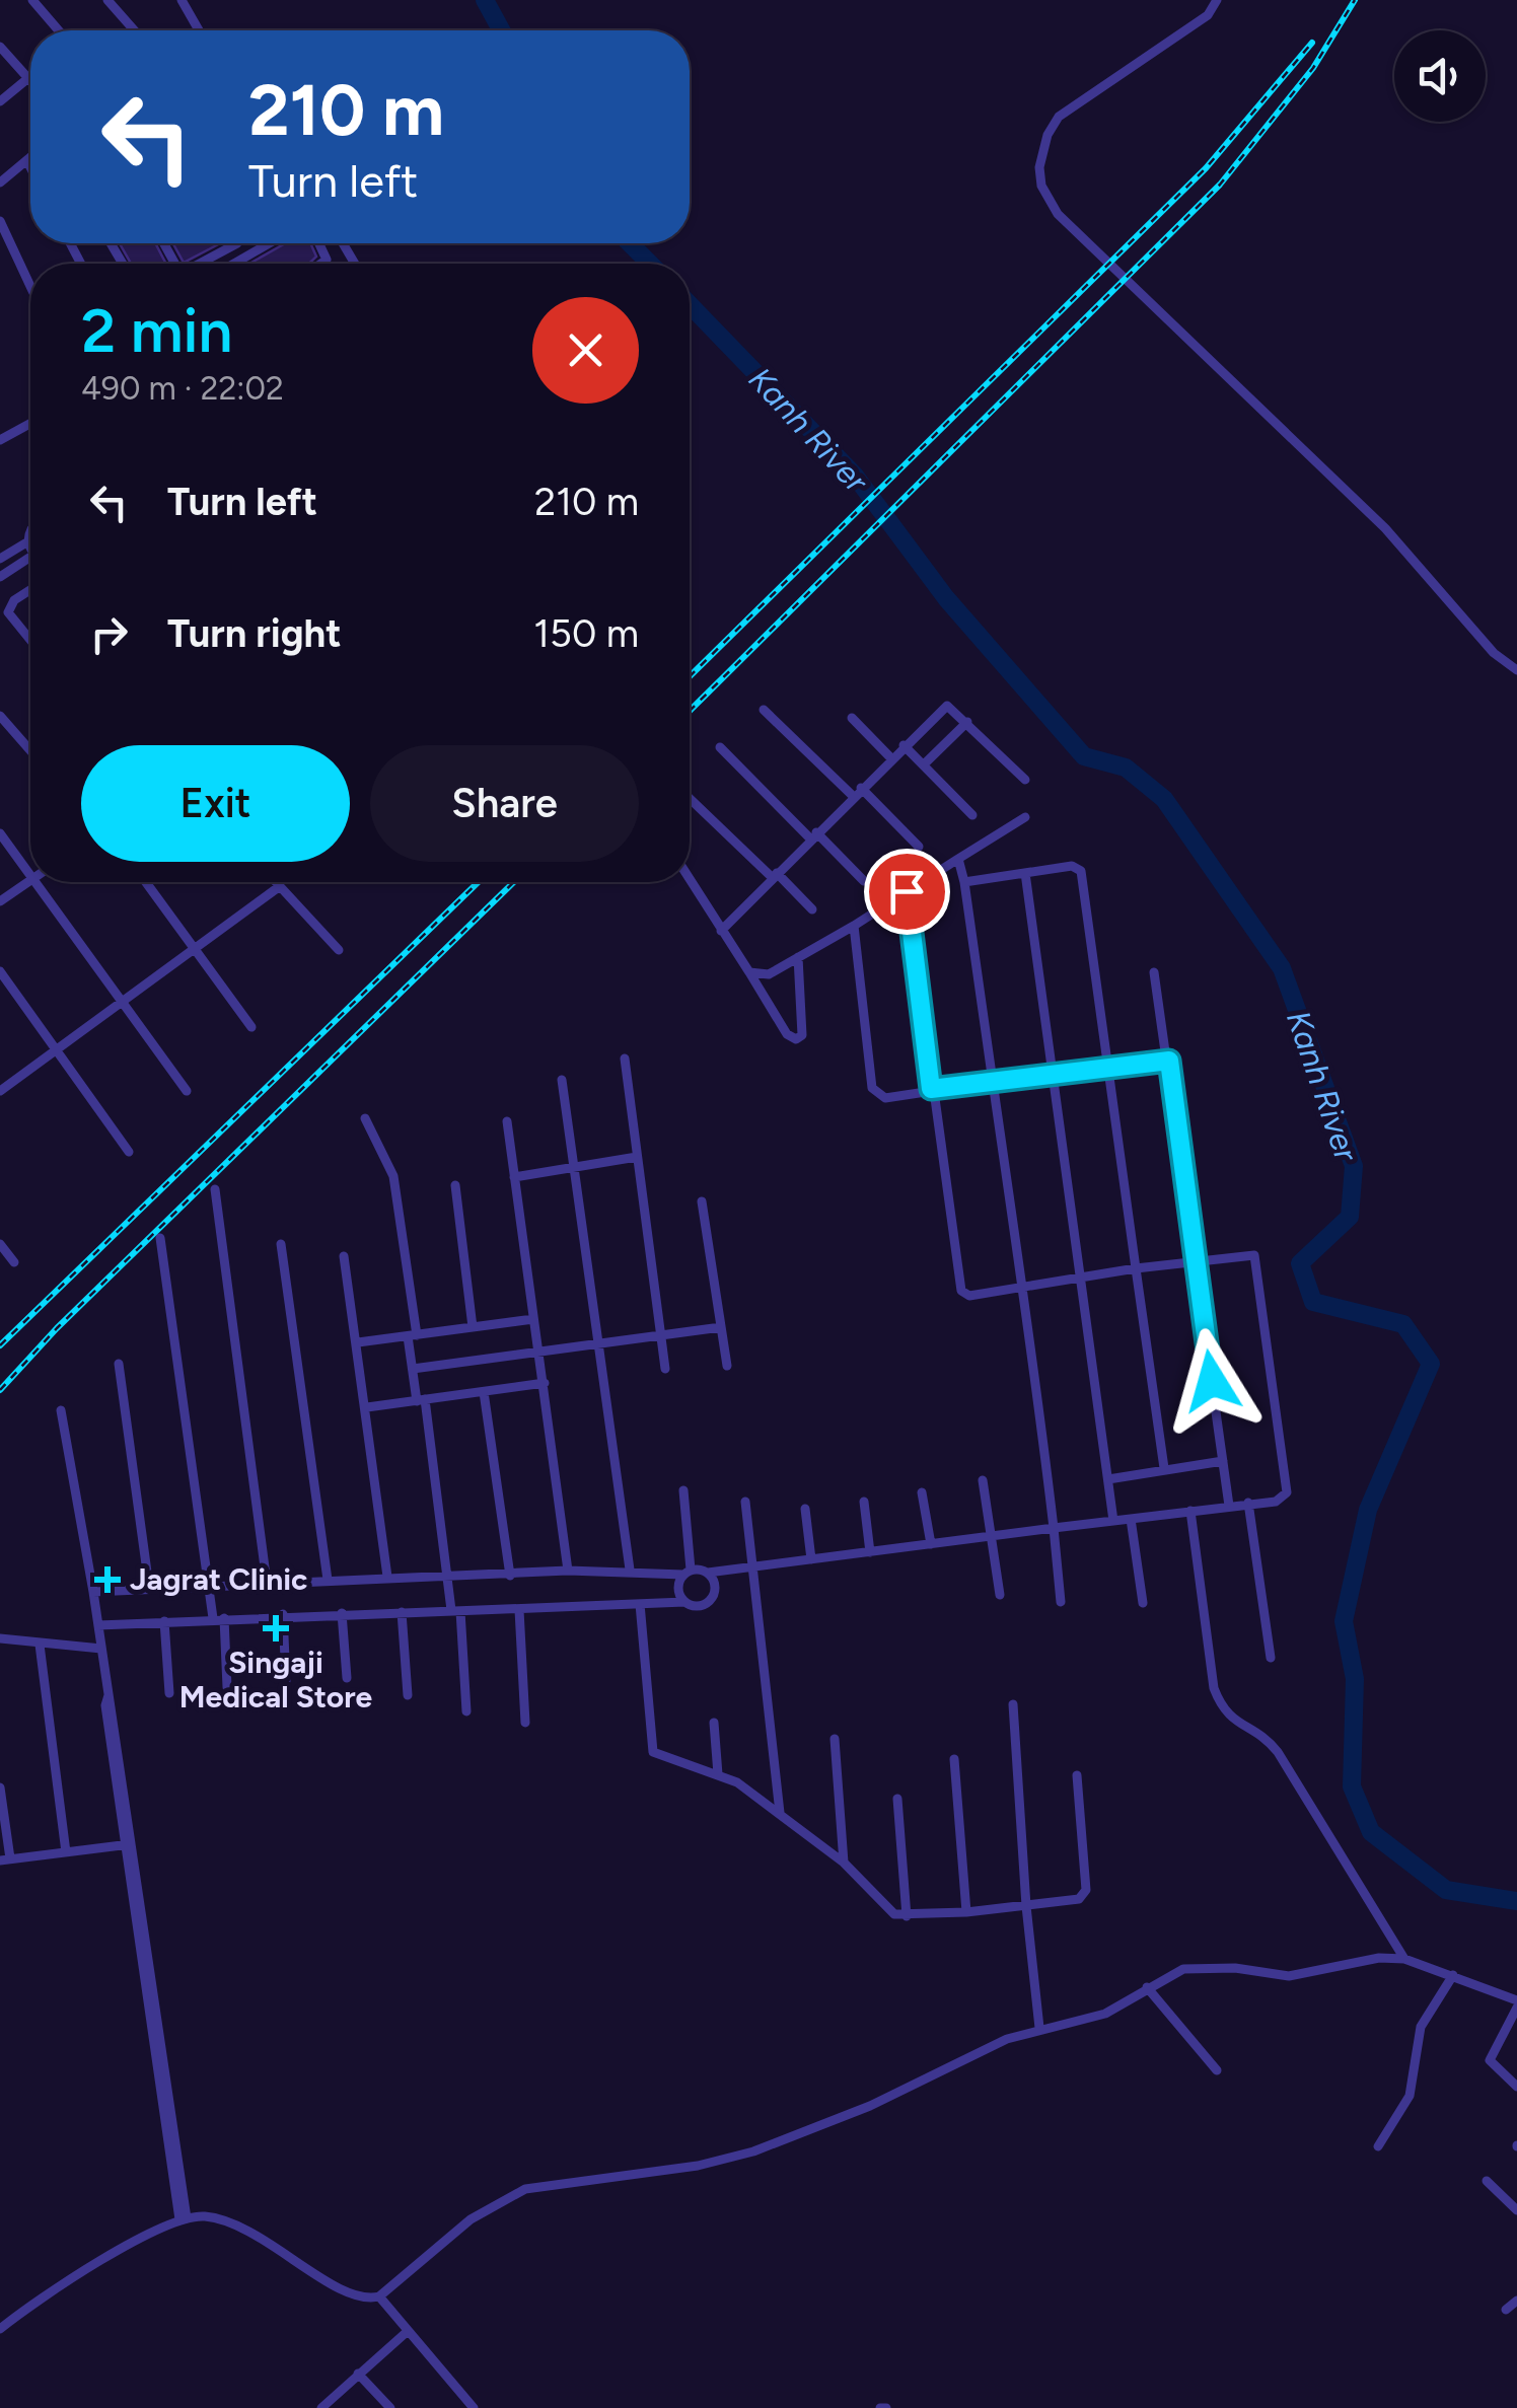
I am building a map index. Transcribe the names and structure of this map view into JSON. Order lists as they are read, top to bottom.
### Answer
{
  "water": ["Kanh River"],
  "places": {
    "health": ["Jagrat Clinic", "Singaji Medical Store"]
  },
  "page": {
    "turn": ["210 m", "Turn left"],
    "heading": ["2 min", "490 m · 22:02"],
    "list": [
      {
        "name": "Turn left",
        "value": "210 m"
      },
      {
        "name": "Turn right",
        "value": "150 m"
      }
    ],
    "buttons": ["Exit", "Share"]
  }
}
